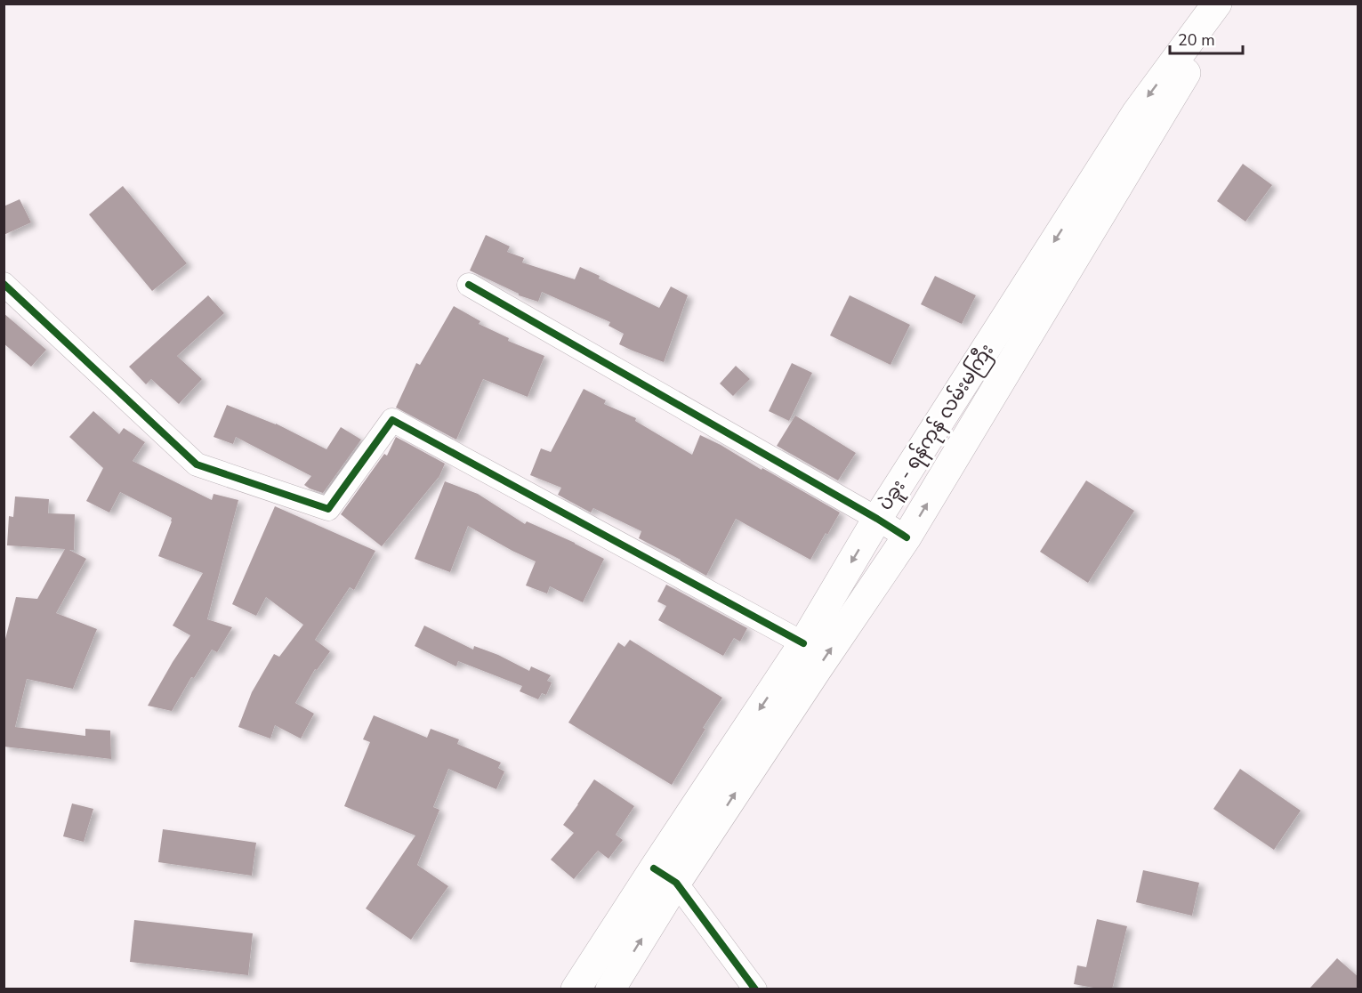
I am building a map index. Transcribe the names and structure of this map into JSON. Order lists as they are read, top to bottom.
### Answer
{
  "streets": {
    "highway": ["ပဲခူး - ရန်ကုန် လမ်းမကြီး"]
  },
  "scale_bar": "20 m"
}
